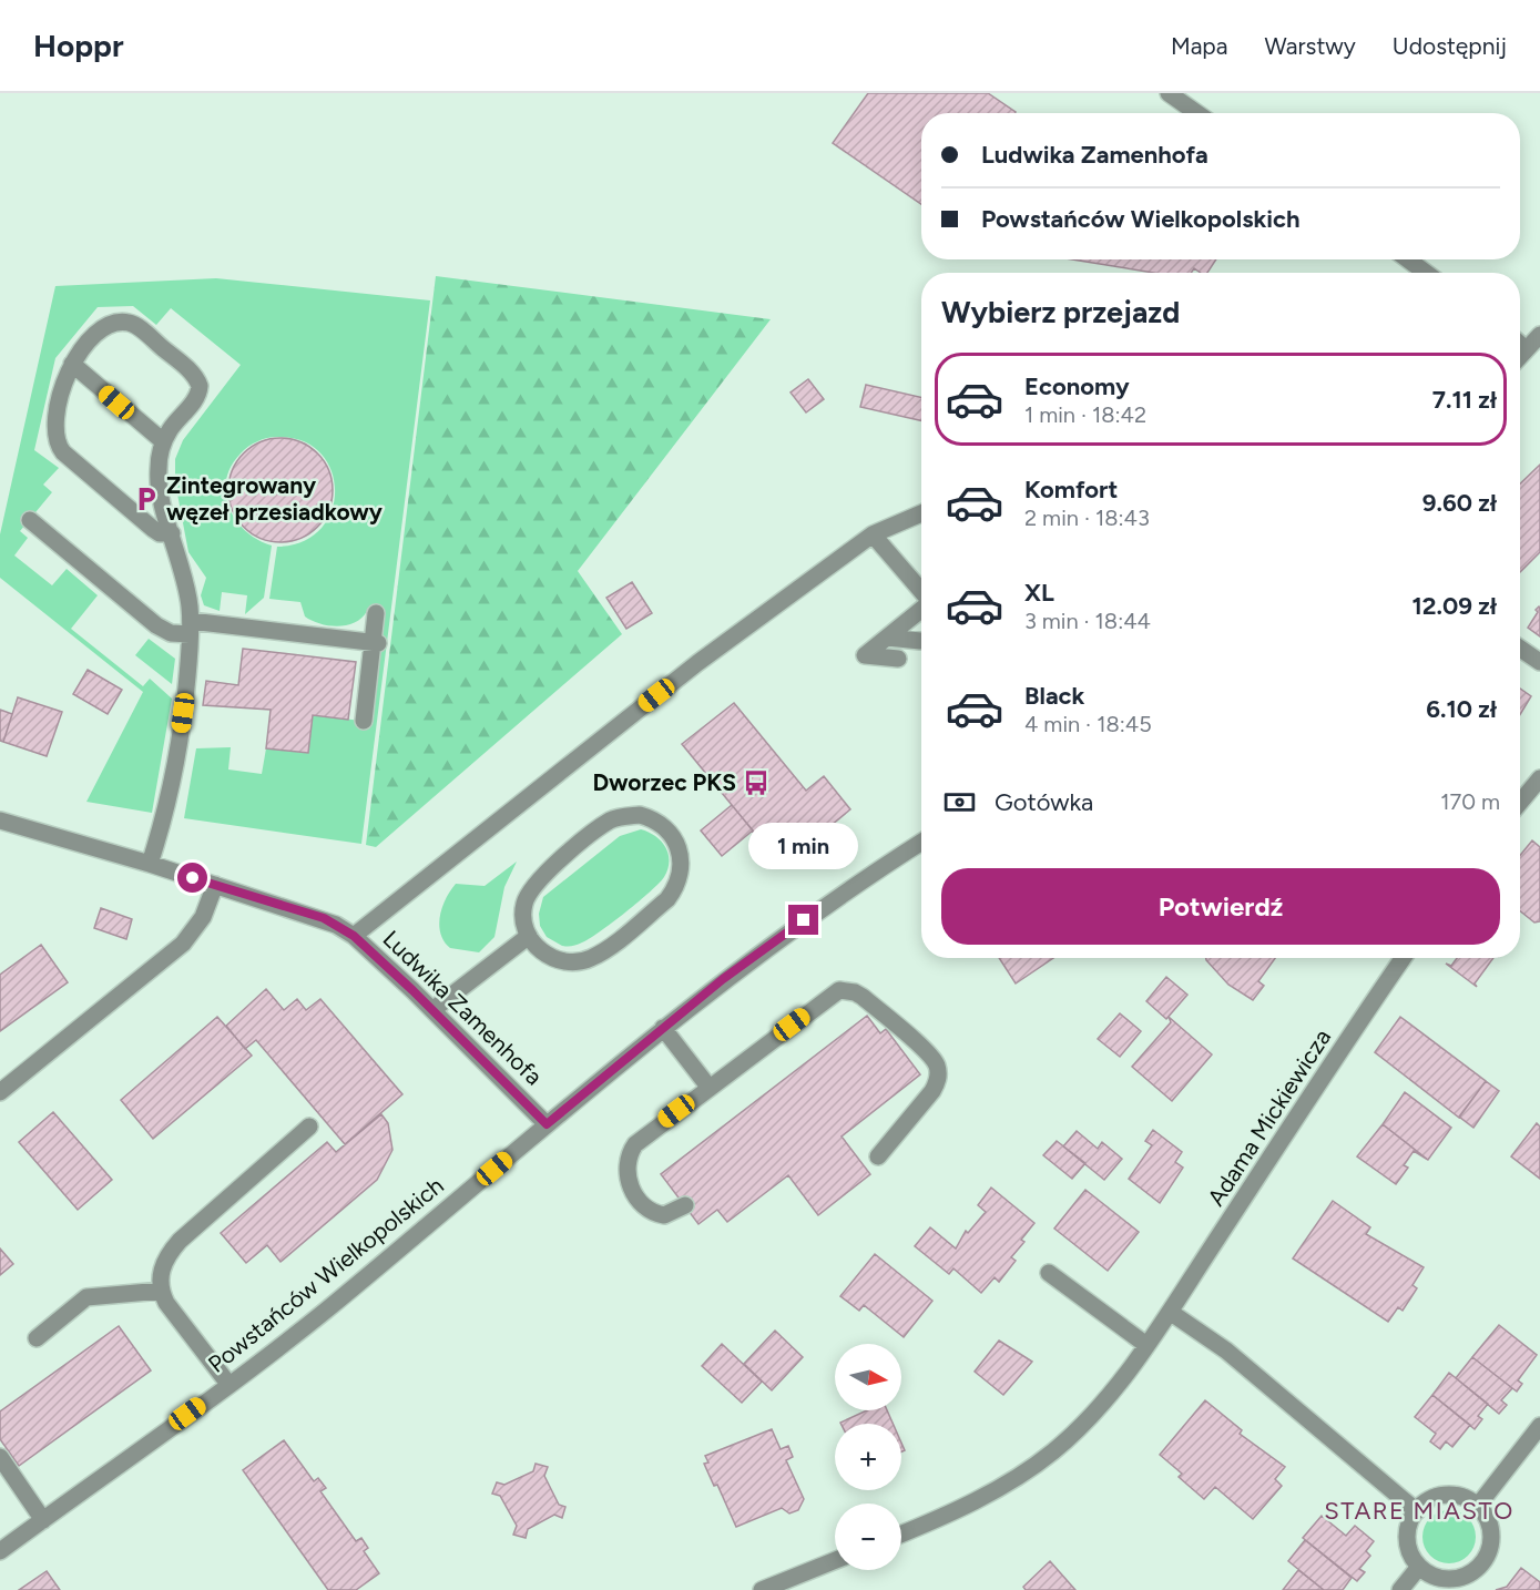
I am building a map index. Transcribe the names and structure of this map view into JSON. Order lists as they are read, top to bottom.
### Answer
{
  "streets": {
    "street": ["Ludwika Zamenhofa", "Adama Mickiewicza", "Powstańców Wielkopolskich"]
  },
  "crossings": [
    ["Ludwika Zamenhofa", "Powstańców Wielkopolskich"]
  ],
  "districts": ["STARE MIASTO"],
  "places": {
    "parking": ["Zintegrowany węzeł przesiadkowy"],
    "bus stop": ["Dworzec PKS"]
  },
  "north": "right",
  "page": {
    "header": "Hoppr",
    "nav": ["Mapa", "Warstwy", "Udostępnij"],
    "banner": ["Ludwika Zamenhofa", "Powstańców Wielkopolskich"],
    "heading": "Wybierz przejazd",
    "list": [
      {
        "name": "Economy",
        "note": "1 min · 18:42",
        "value": "7.11 zł"
      },
      {
        "name": "Komfort",
        "note": "2 min · 18:43",
        "value": "9.60 zł"
      },
      {
        "name": "XL",
        "note": "3 min · 18:44",
        "value": "12.09 zł"
      },
      {
        "name": "Black",
        "note": "4 min · 18:45",
        "value": "6.10 zł"
      }
    ],
    "pay": ["Gotówka", "170 m"],
    "bubble": "1 min",
    "buttons": "Potwierdź",
    "map_buttons": ["+", "−"]
  }
}
